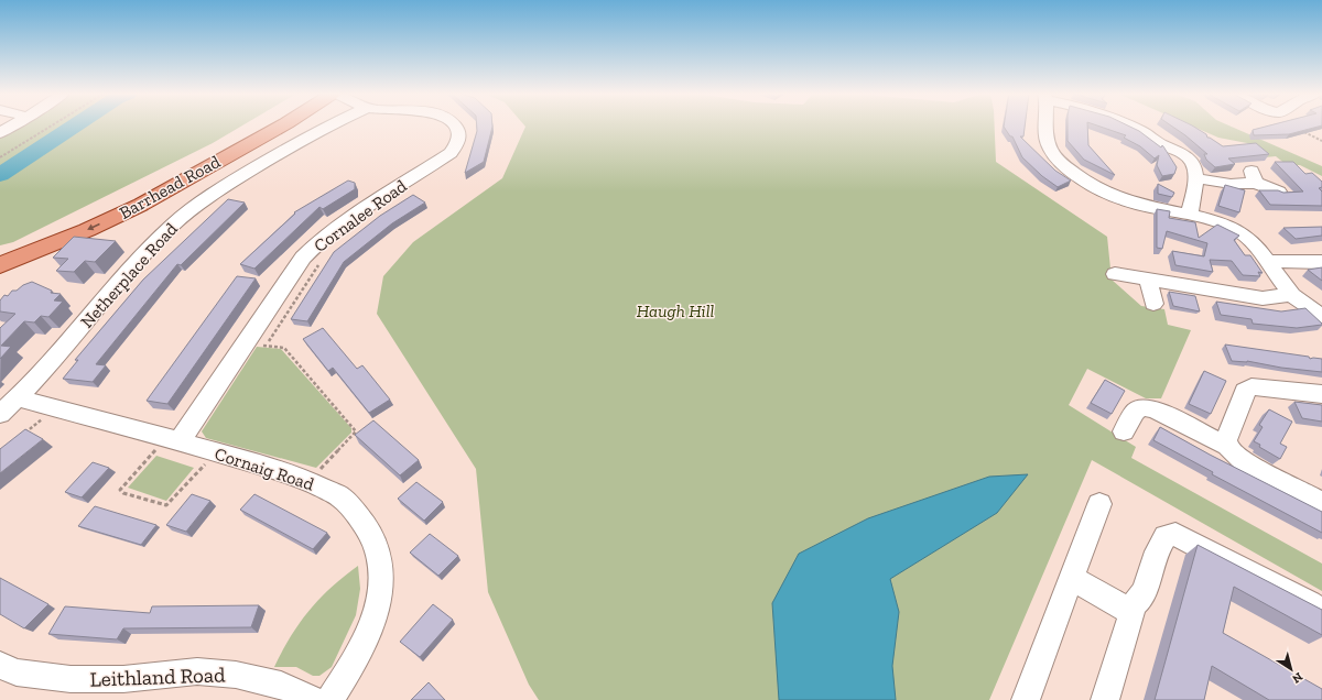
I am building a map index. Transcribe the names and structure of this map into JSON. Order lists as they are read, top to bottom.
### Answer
{
  "streets": {
    "main road": ["Barrhead Road"],
    "street": [
      "Cornalee Road",
      "Netherplace Road",
      "Cornaig Road",
      "Leithland Road"
    ]
  },
  "crossings": [
    ["Cornalee Road", "Cornaig Road"],
    ["Netherplace Road", "Cornaig Road"]
  ],
  "parks": ["Haugh Hill"],
  "north": "bottom right"
}
